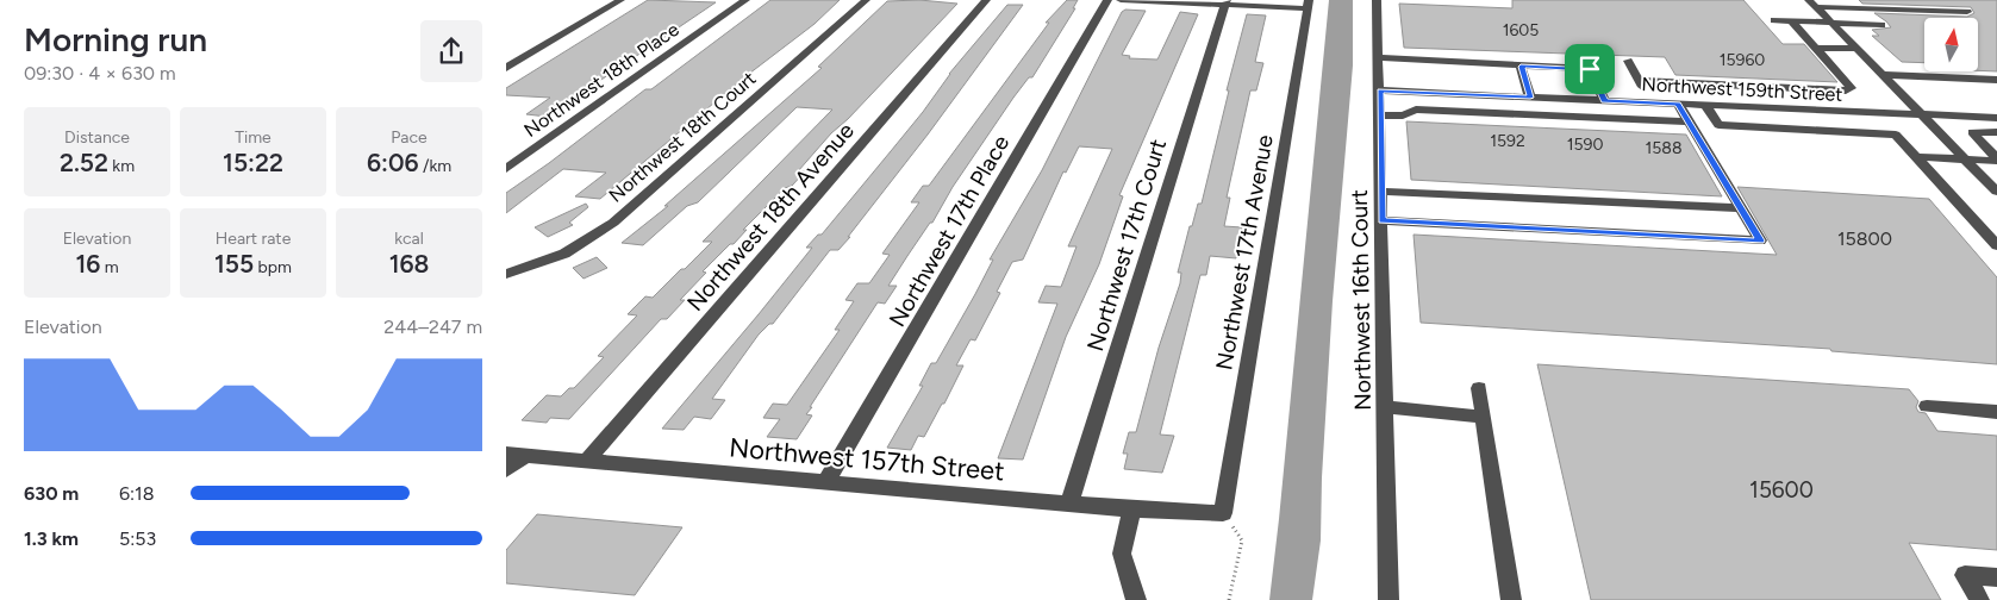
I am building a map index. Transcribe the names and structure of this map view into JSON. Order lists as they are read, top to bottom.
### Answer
{
  "streets": {
    "street": [
      "Northwest 18th Place",
      "Northwest 159th Street",
      "Northwest 18th Court",
      "Northwest 18th Avenue",
      "Northwest 17th Place",
      "Northwest 17th Court",
      "Northwest 17th Avenue",
      "Northwest 16th Court",
      "Northwest 157th Street"
    ]
  },
  "crossings": [
    ["Northwest 159th Street", "Northwest 16th Court"],
    ["Northwest 18th Avenue", "Northwest 157th Street"],
    ["Northwest 17th Place", "Northwest 157th Street"],
    ["Northwest 17th Court", "Northwest 157th Street"],
    ["Northwest 17th Avenue", "Northwest 157th Street"]
  ],
  "house_numbers": [
    "1605",
    "15960",
    "1592",
    "1590",
    "1588",
    "15800",
    "15600"
  ],
  "north": "top",
  "page": {
    "heading": ["Morning run", "09:30 · 4 × 630 m"],
    "stats": [
      ["Distance", "2.52 km"],
      ["Time", "15:22"],
      ["Pace", "6:06 /km"],
      ["Elevation", "16 m"],
      ["Heart rate", "155 bpm"],
      ["kcal", "168"]
    ],
    "chart": ["Elevation", "244–247 m"],
    "list": [
      {
        "name": "630 m",
        "note": "6:18"
      },
      {
        "name": "1.3 km",
        "note": "5:53"
      }
    ]
  }
}
